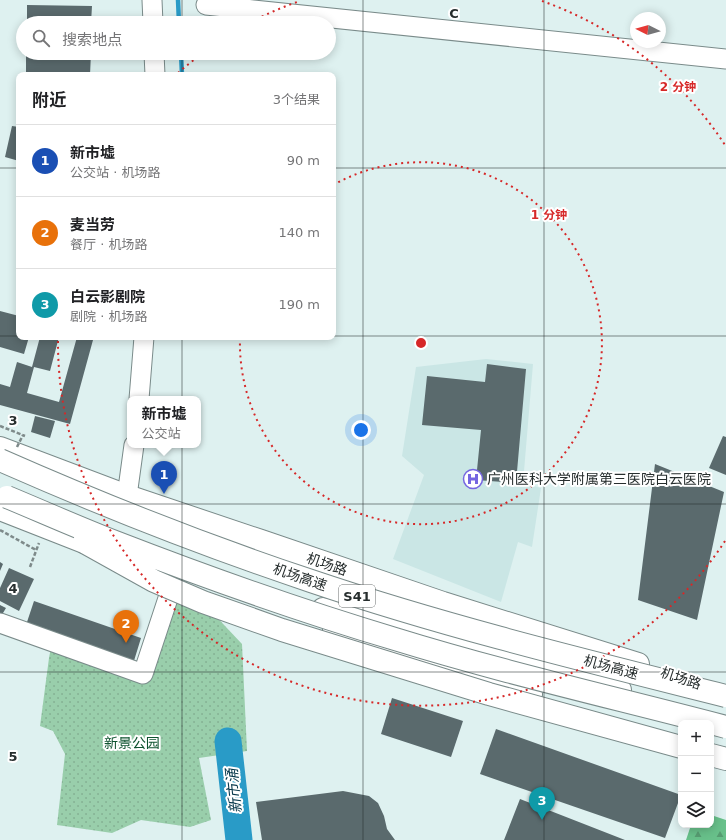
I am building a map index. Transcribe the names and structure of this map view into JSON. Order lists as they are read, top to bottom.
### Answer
{
  "streets": {
    "main road": ["机场路", "机场高速", "S41"]
  },
  "crossings": [
    ["机场路", "机场高速"]
  ],
  "water": ["新市涌"],
  "parks": ["新景公园"],
  "places": {
    "hospital": ["广州医科大学附属第三医院白云医院"]
  },
  "north": "left",
  "page": {
    "search": "搜索地点",
    "heading": ["附近", "3个结果"],
    "list": [
      {
        "mark": "1",
        "name": "新市墟",
        "note": "公交站 · 机场路",
        "value": "90 m"
      },
      {
        "mark": "2",
        "name": "麦当劳",
        "note": "餐厅 · 机场路",
        "value": "140 m"
      },
      {
        "mark": "3",
        "name": "白云影剧院",
        "note": "剧院 · 机场路",
        "value": "190 m"
      }
    ],
    "popup": ["新市墟", "公交站"],
    "pins": ["1", "2", "3"],
    "map_buttons": ["+", "−"]
  },
  "grid": {
    "columns": ["C"],
    "rows": ["3", "4", "5"]
  },
  "rings": ["2 分钟", "1 分钟"]
}
